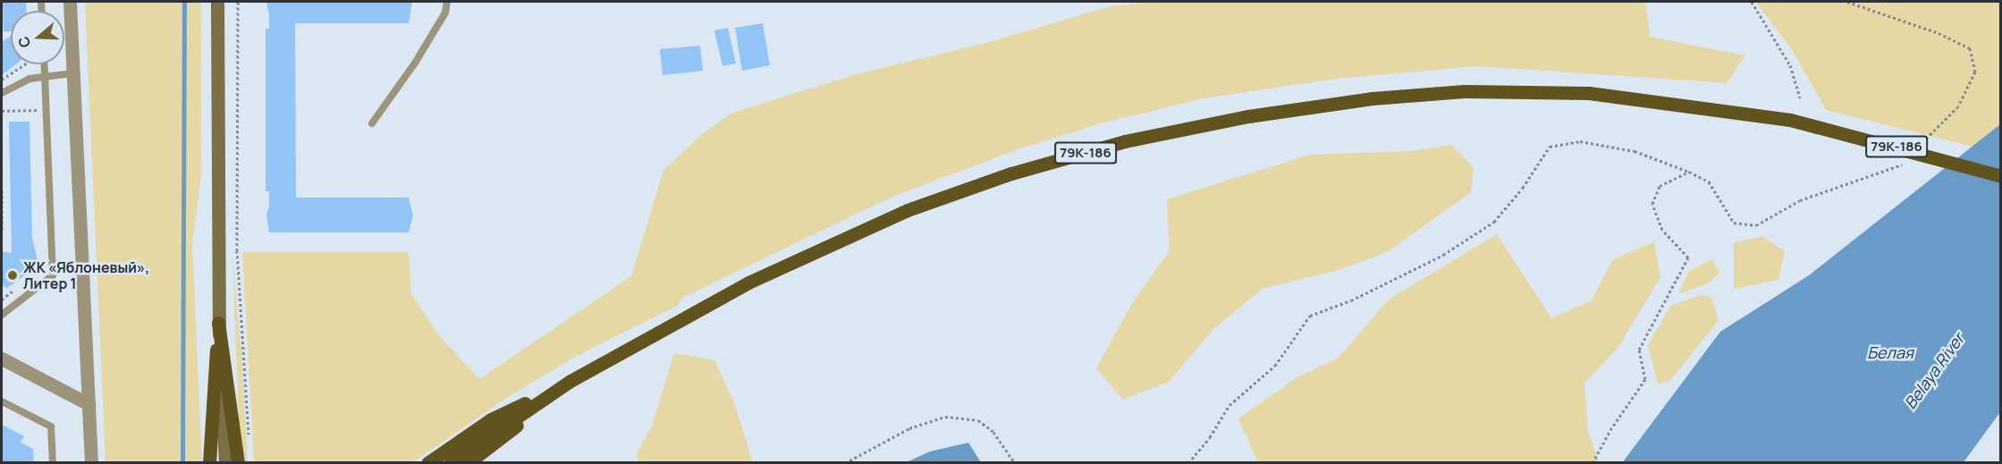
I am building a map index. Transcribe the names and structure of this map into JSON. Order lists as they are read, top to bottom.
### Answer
{
  "streets": {
    "main road": ["79К-186"]
  },
  "water": ["Белая", "Belaya River"],
  "places": ["ЖК «Яблоневый», Литер 1"],
  "north": "left"
}
